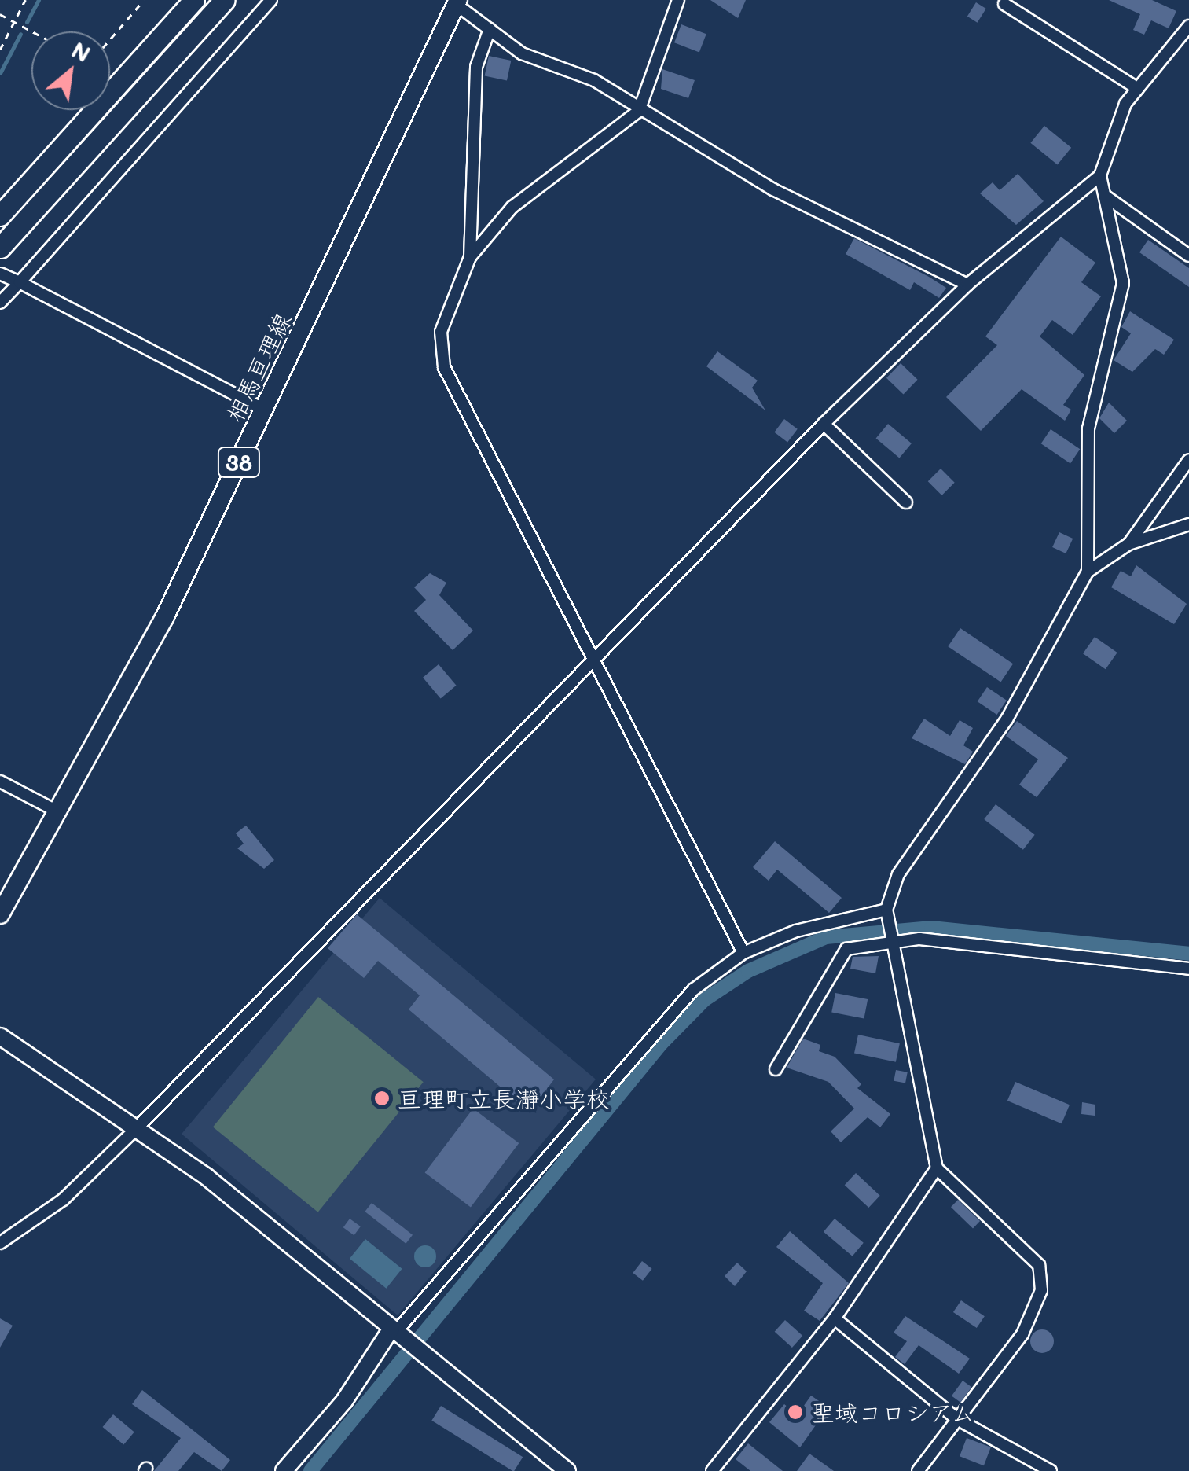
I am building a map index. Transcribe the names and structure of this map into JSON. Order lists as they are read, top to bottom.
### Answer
{
  "streets": {
    "main road": ["相馬亘理線", "38"]
  },
  "places": ["亘理町立長瀞小学校", "聖域コロシアム"],
  "north": "top right"
}
